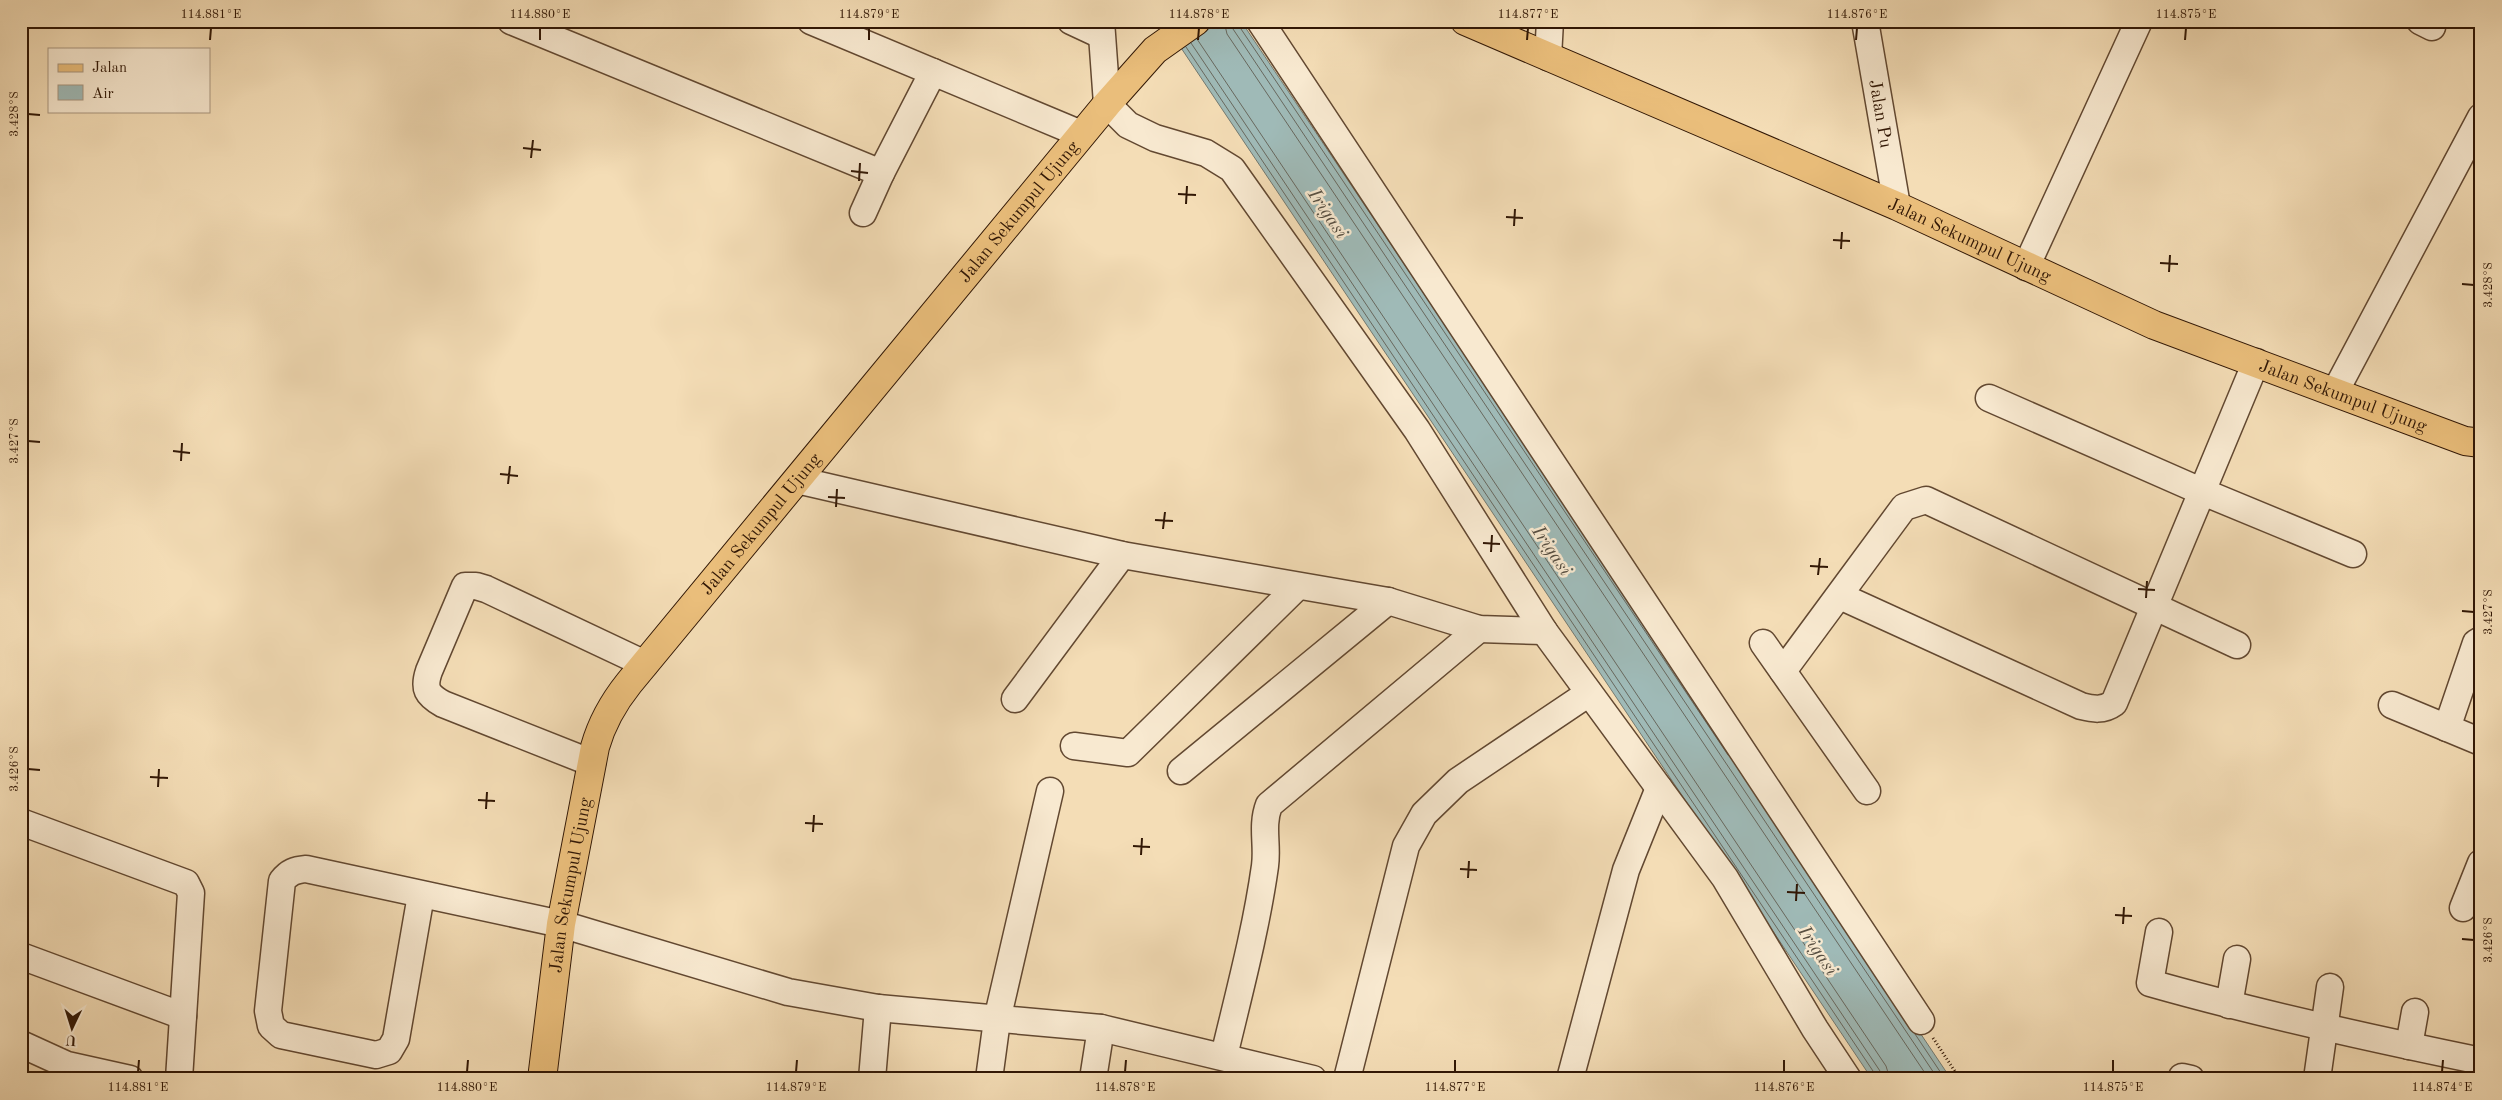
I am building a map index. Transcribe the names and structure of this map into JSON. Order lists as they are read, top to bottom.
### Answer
{
  "streets": {
    "main road": ["Jalan Sekumpul Ujung"],
    "street": ["Jalan Pu"]
  },
  "crossings": [
    ["Jalan Pu", "Jalan Sekumpul Ujung"]
  ],
  "water": ["Irigasi"],
  "legend": ["Jalan", "Air"],
  "north": "bottom",
  "coordinates": [
    "114.881°E",
    "114.880°E",
    "114.879°E",
    "114.878°E",
    "114.877°E",
    "114.876°E",
    "114.875°E",
    "3.428°S",
    "3.427°S",
    "3.426°S",
    "114.874°E"
  ]
}
